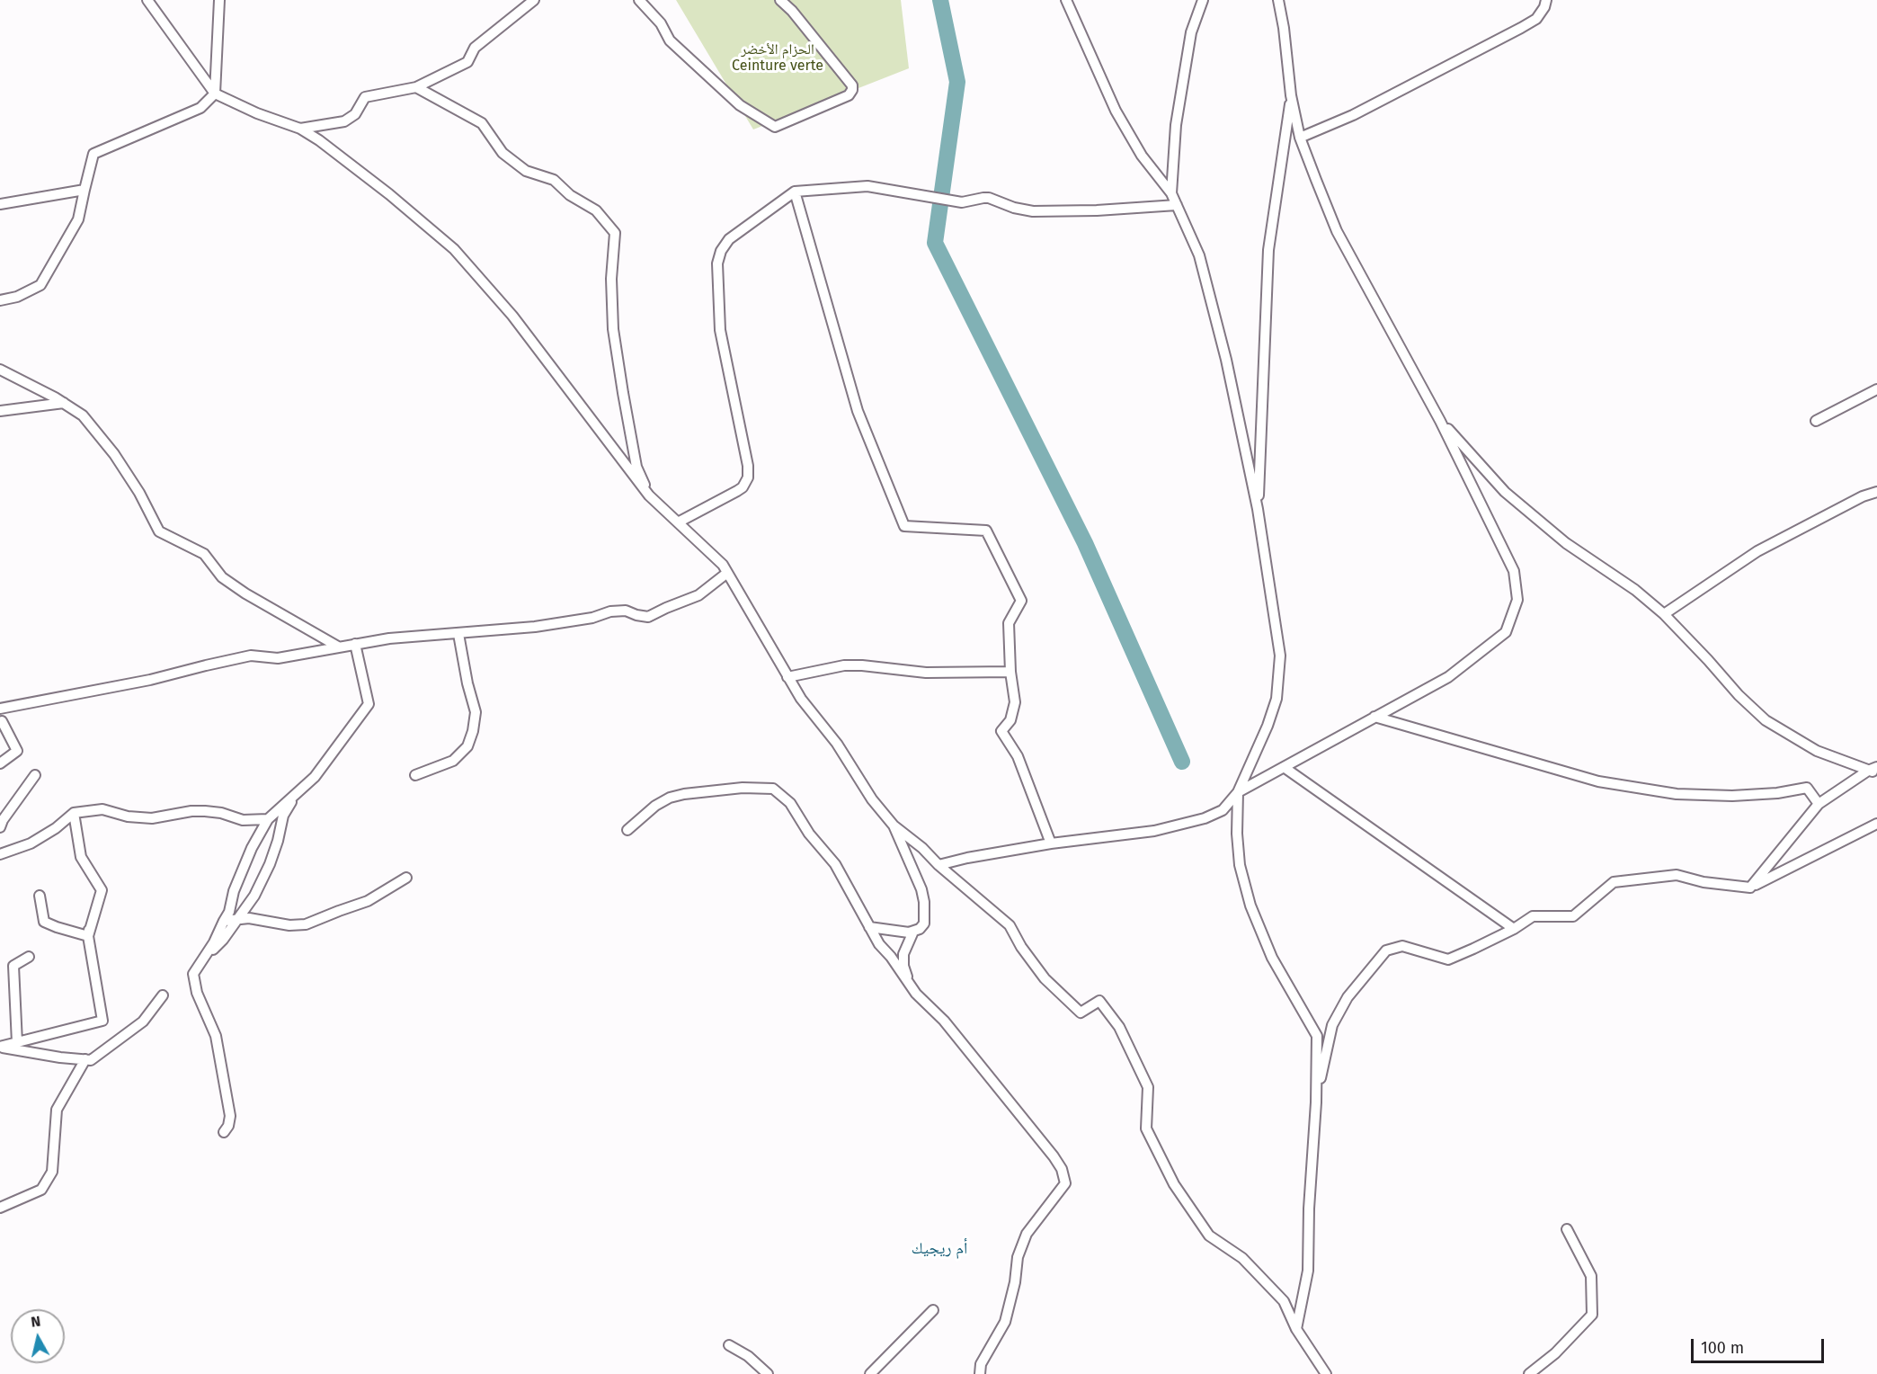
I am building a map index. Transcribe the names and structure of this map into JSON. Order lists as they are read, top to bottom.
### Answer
{
  "districts": ["أم ريجيك"],
  "parks": ["الحزام الأخضر Ceinture verte"],
  "scale_bar": "100 m",
  "north": "top"
}
